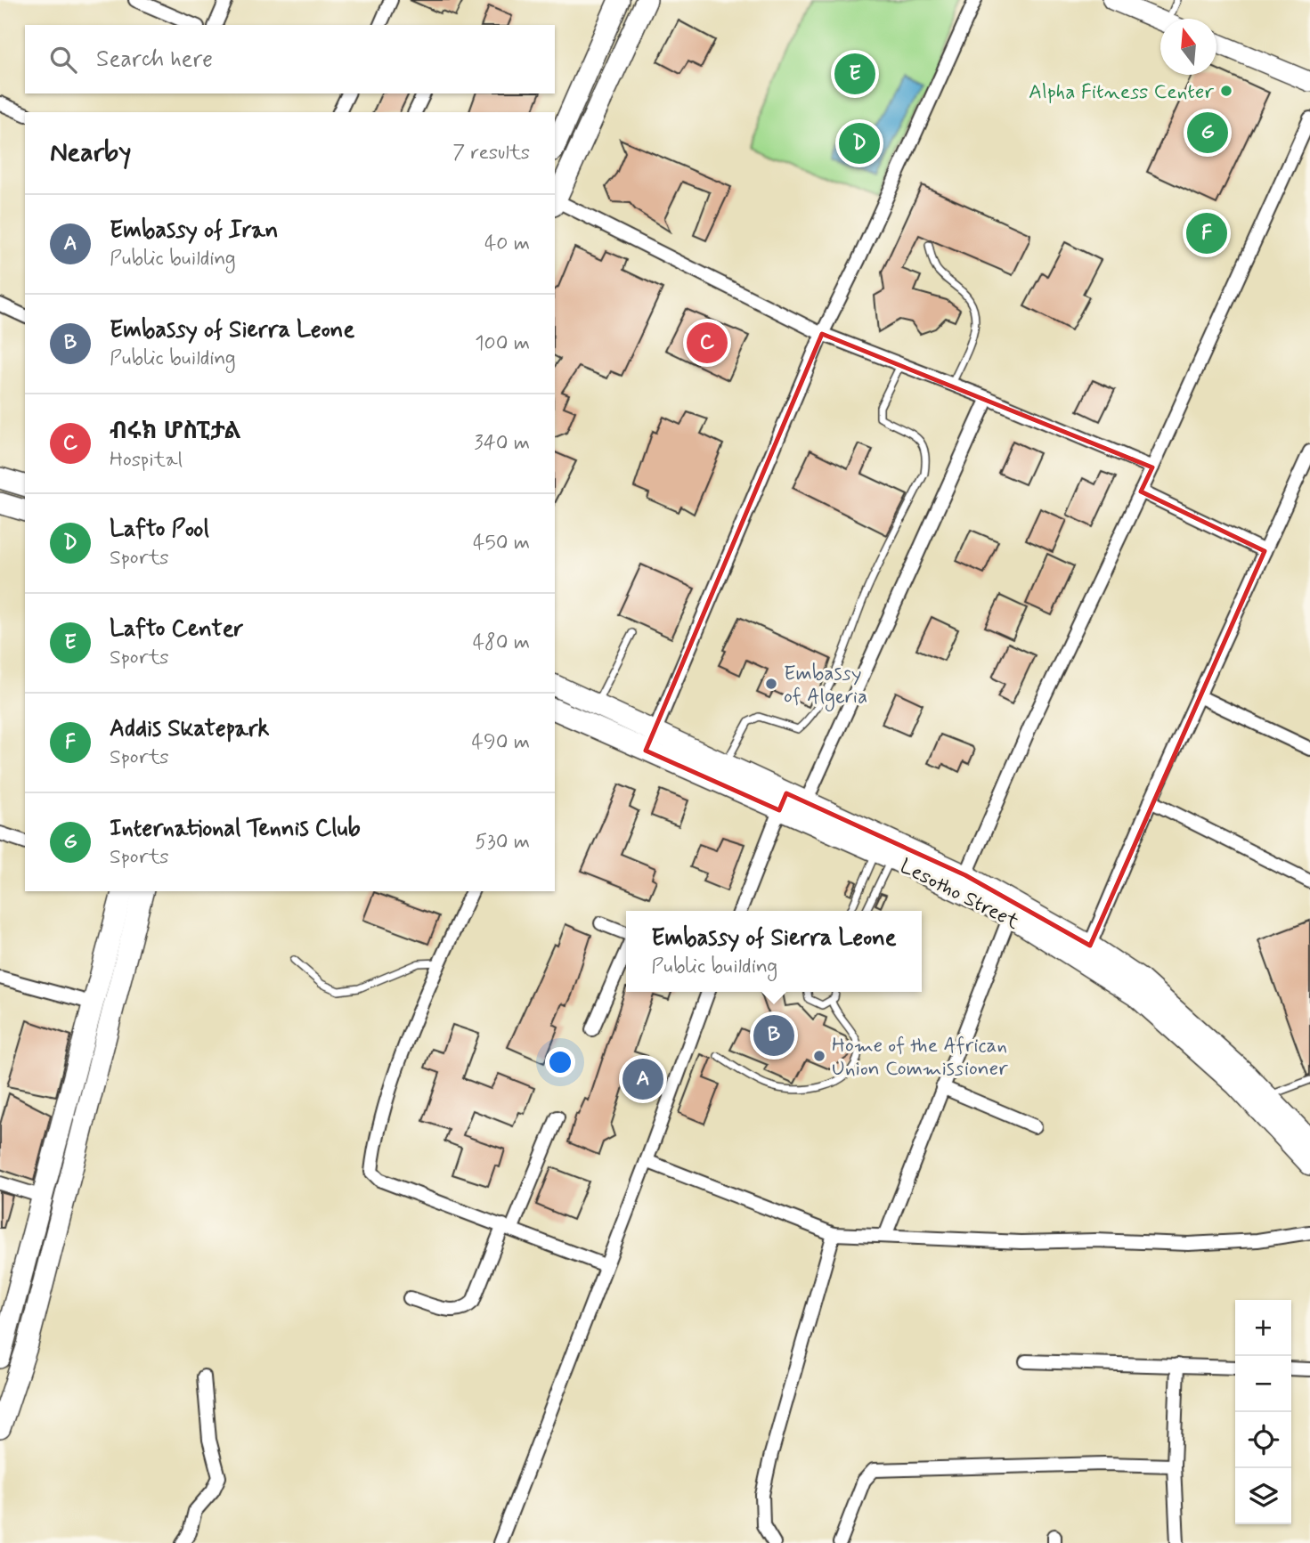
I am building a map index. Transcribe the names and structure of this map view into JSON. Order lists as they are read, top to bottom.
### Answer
{
  "streets": {
    "main road": ["Lesotho Street"]
  },
  "places": ["Alpha Fitness Center", "Embassy of Algeria", "Home of the African Union Commissioner"],
  "north": "top",
  "page": {
    "search": "Search here",
    "pins": [
      "E",
      "G",
      "D",
      "F",
      "C",
      "B",
      "A"
    ],
    "heading": ["Nearby", "7 results"],
    "list": [
      {
        "mark": "A",
        "name": "Embassy of Iran",
        "note": "Public building",
        "value": "40 m"
      },
      {
        "mark": "B",
        "name": "Embassy of Sierra Leone",
        "note": "Public building",
        "value": "100 m"
      },
      {
        "mark": "C",
        "name": "ብሩክ ሆስፒታል",
        "note": "Hospital",
        "value": "340 m"
      },
      {
        "mark": "D",
        "name": "Lafto Pool",
        "note": "Sports",
        "value": "450 m"
      },
      {
        "mark": "E",
        "name": "Lafto Center",
        "note": "Sports",
        "value": "480 m"
      },
      {
        "mark": "F",
        "name": "Addis Skatepark",
        "note": "Sports",
        "value": "490 m"
      },
      {
        "mark": "G",
        "name": "International Tennis Club",
        "note": "Sports",
        "value": "530 m"
      }
    ],
    "popup": ["Embassy of Sierra Leone", "Public building"],
    "map_buttons": ["+", "−"]
  }
}
